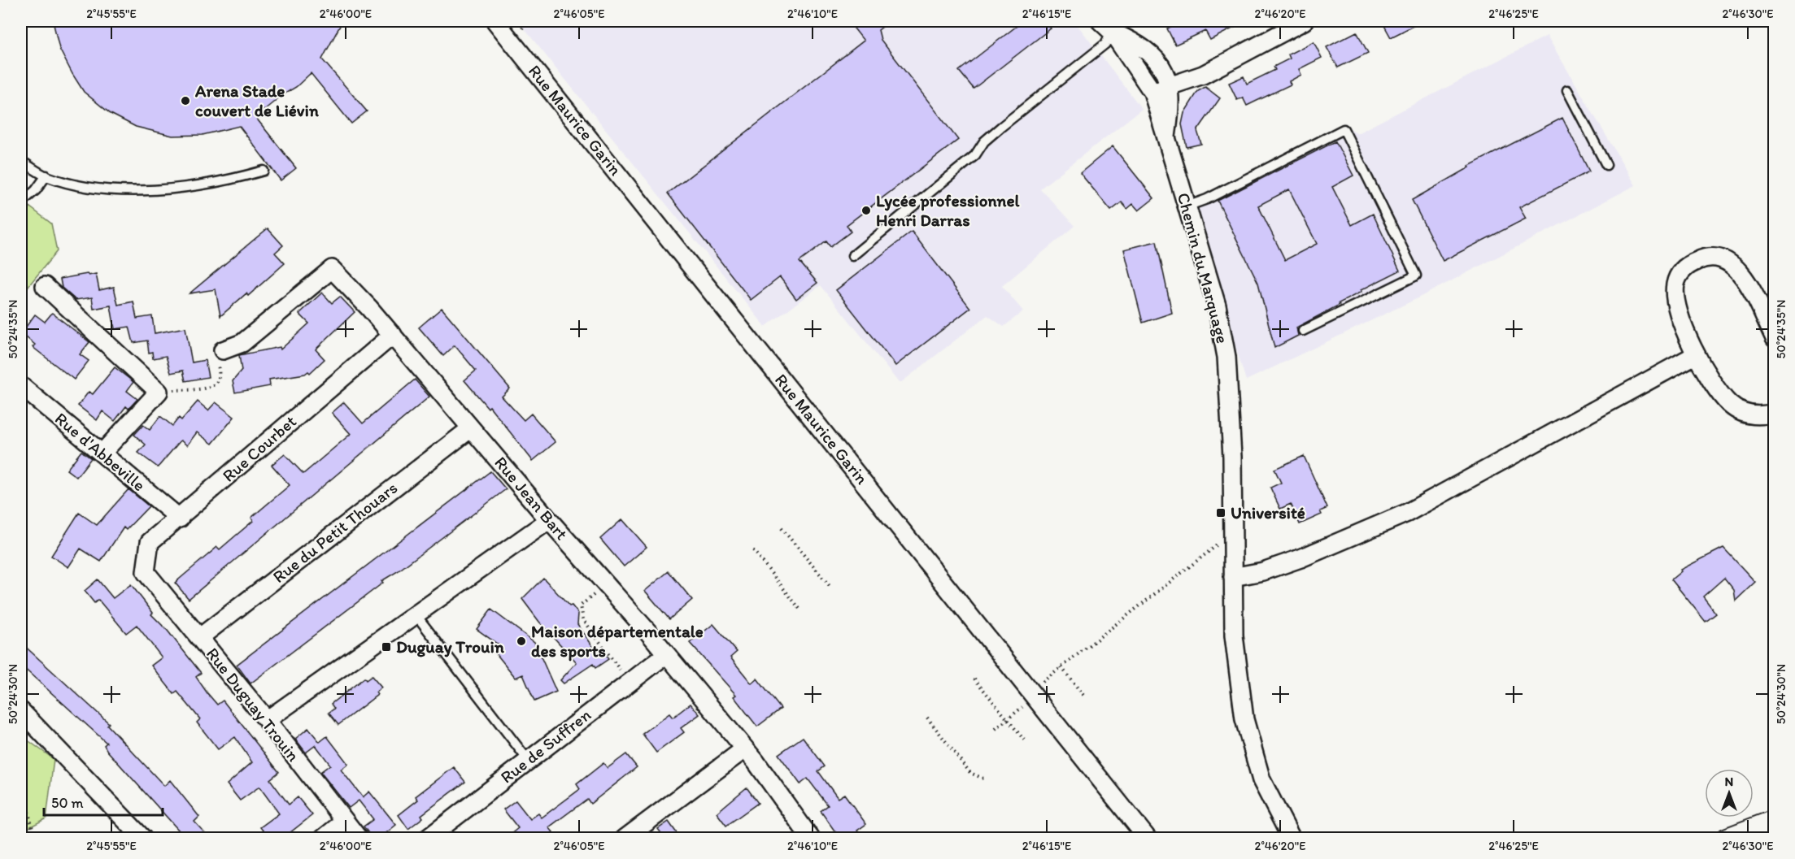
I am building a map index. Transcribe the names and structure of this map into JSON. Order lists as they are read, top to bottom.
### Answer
{
  "streets": {
    "street": [
      "Rue Maurice Garin",
      "Chemin du Marquage",
      "Rue Courbet",
      "Rue d'Abbeville",
      "Rue Jean Bart",
      "Rue du Petit Thouars",
      "Rue Duguay Trouin",
      "Rue de Suffren"
    ]
  },
  "crossings": [
    ["Rue Courbet", "Rue d'Abbeville"],
    ["Rue Courbet", "Rue Jean Bart"],
    ["Rue Courbet", "Rue Duguay Trouin"],
    ["Rue Jean Bart", "Rue du Petit Thouars"],
    ["Rue Jean Bart", "Rue de Suffren"],
    ["Rue du Petit Thouars", "Rue Duguay Trouin"]
  ],
  "places": {
    "other": ["Arena Stade couvert de Liévin", "Lycée professionnel Henri Darras", "Maison départementale des sports"],
    "transit": ["Université", "Duguay Trouin"]
  },
  "scale_bar": "50 m",
  "north": "top",
  "coordinates": [
    "2°45'55\"E",
    "2°46'00\"E",
    "2°46'05\"E",
    "2°46'10\"E",
    "2°46'15\"E",
    "2°46'20\"E",
    "2°46'25\"E",
    "2°46'30\"E",
    "50°24'35\"N",
    "50°24'30\"N"
  ]
}
